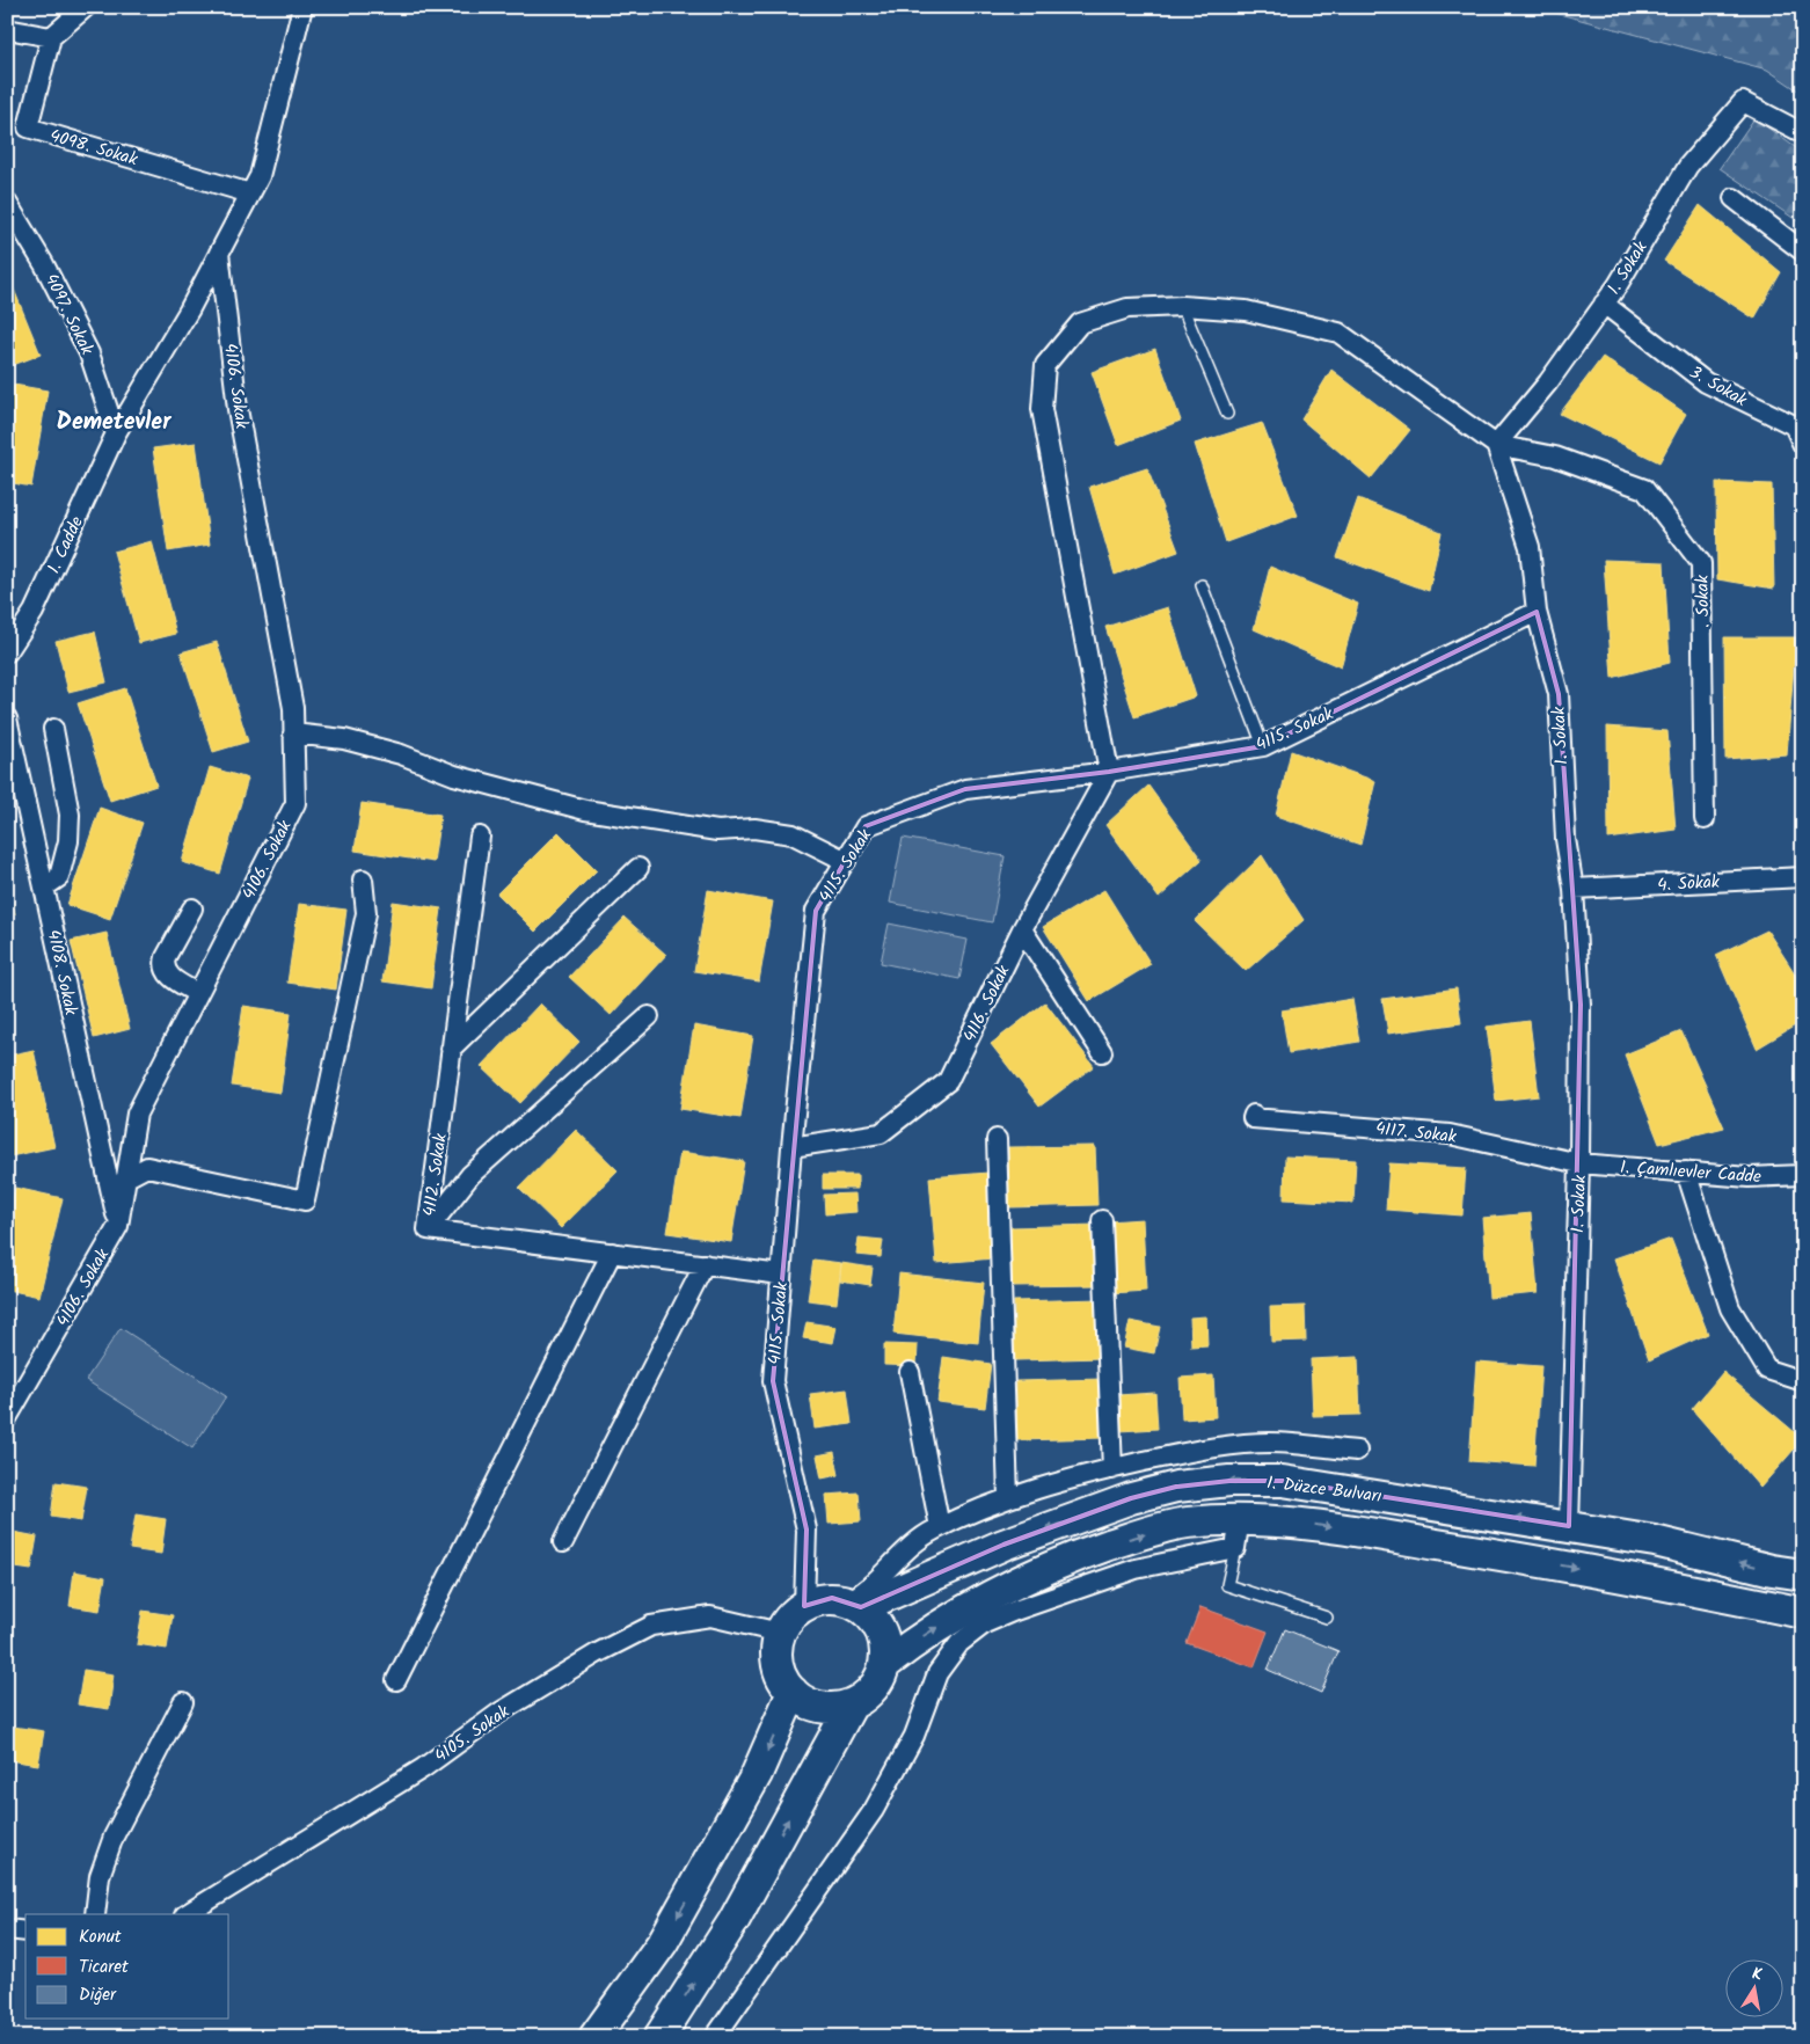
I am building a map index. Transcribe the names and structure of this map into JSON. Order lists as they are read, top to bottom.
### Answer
{
  "streets": {
    "main road": ["1. Düzce Bulvarı"],
    "street": [
      "4098. Sokak",
      "1. Sokak",
      "4097. Sokak",
      "4106. Sokak",
      "3. Sokak",
      "1. Cadde",
      ". Sokak",
      "4115. Sokak",
      "4. Sokak",
      "4108. Sokak",
      "4116. Sokak",
      "4117. Sokak",
      "1. Çamlıevler Cadde",
      "4112. Sokak",
      "4105. Sokak"
    ]
  },
  "crossings": [
    ["4098. Sokak", "1. Cadde"],
    ["1. Sokak", "3. Sokak"],
    ["1. Sokak", ". Sokak"],
    ["1. Sokak", "4115. Sokak"],
    ["1. Sokak", "4. Sokak"],
    ["1. Sokak", "4117. Sokak"],
    ["1. Sokak", "1. Çamlıevler Cadde"],
    ["1. Sokak", "1. Düzce Bulvarı"],
    ["4097. Sokak", "1. Cadde"],
    ["4106. Sokak", "1. Cadde"],
    ["4106. Sokak", "4108. Sokak"],
    ["4115. Sokak", "4116. Sokak"],
    ["4115. Sokak", "4112. Sokak"],
    ["4115. Sokak", "1. Düzce Bulvarı"],
    ["4115. Sokak", "4105. Sokak"],
    ["4117. Sokak", "1. Çamlıevler Cadde"],
    ["1. Düzce Bulvarı", "4105. Sokak"]
  ],
  "districts": ["Demetevler"],
  "legend": ["Konut", "Ticaret", "Diğer"],
  "north": "top"
}
